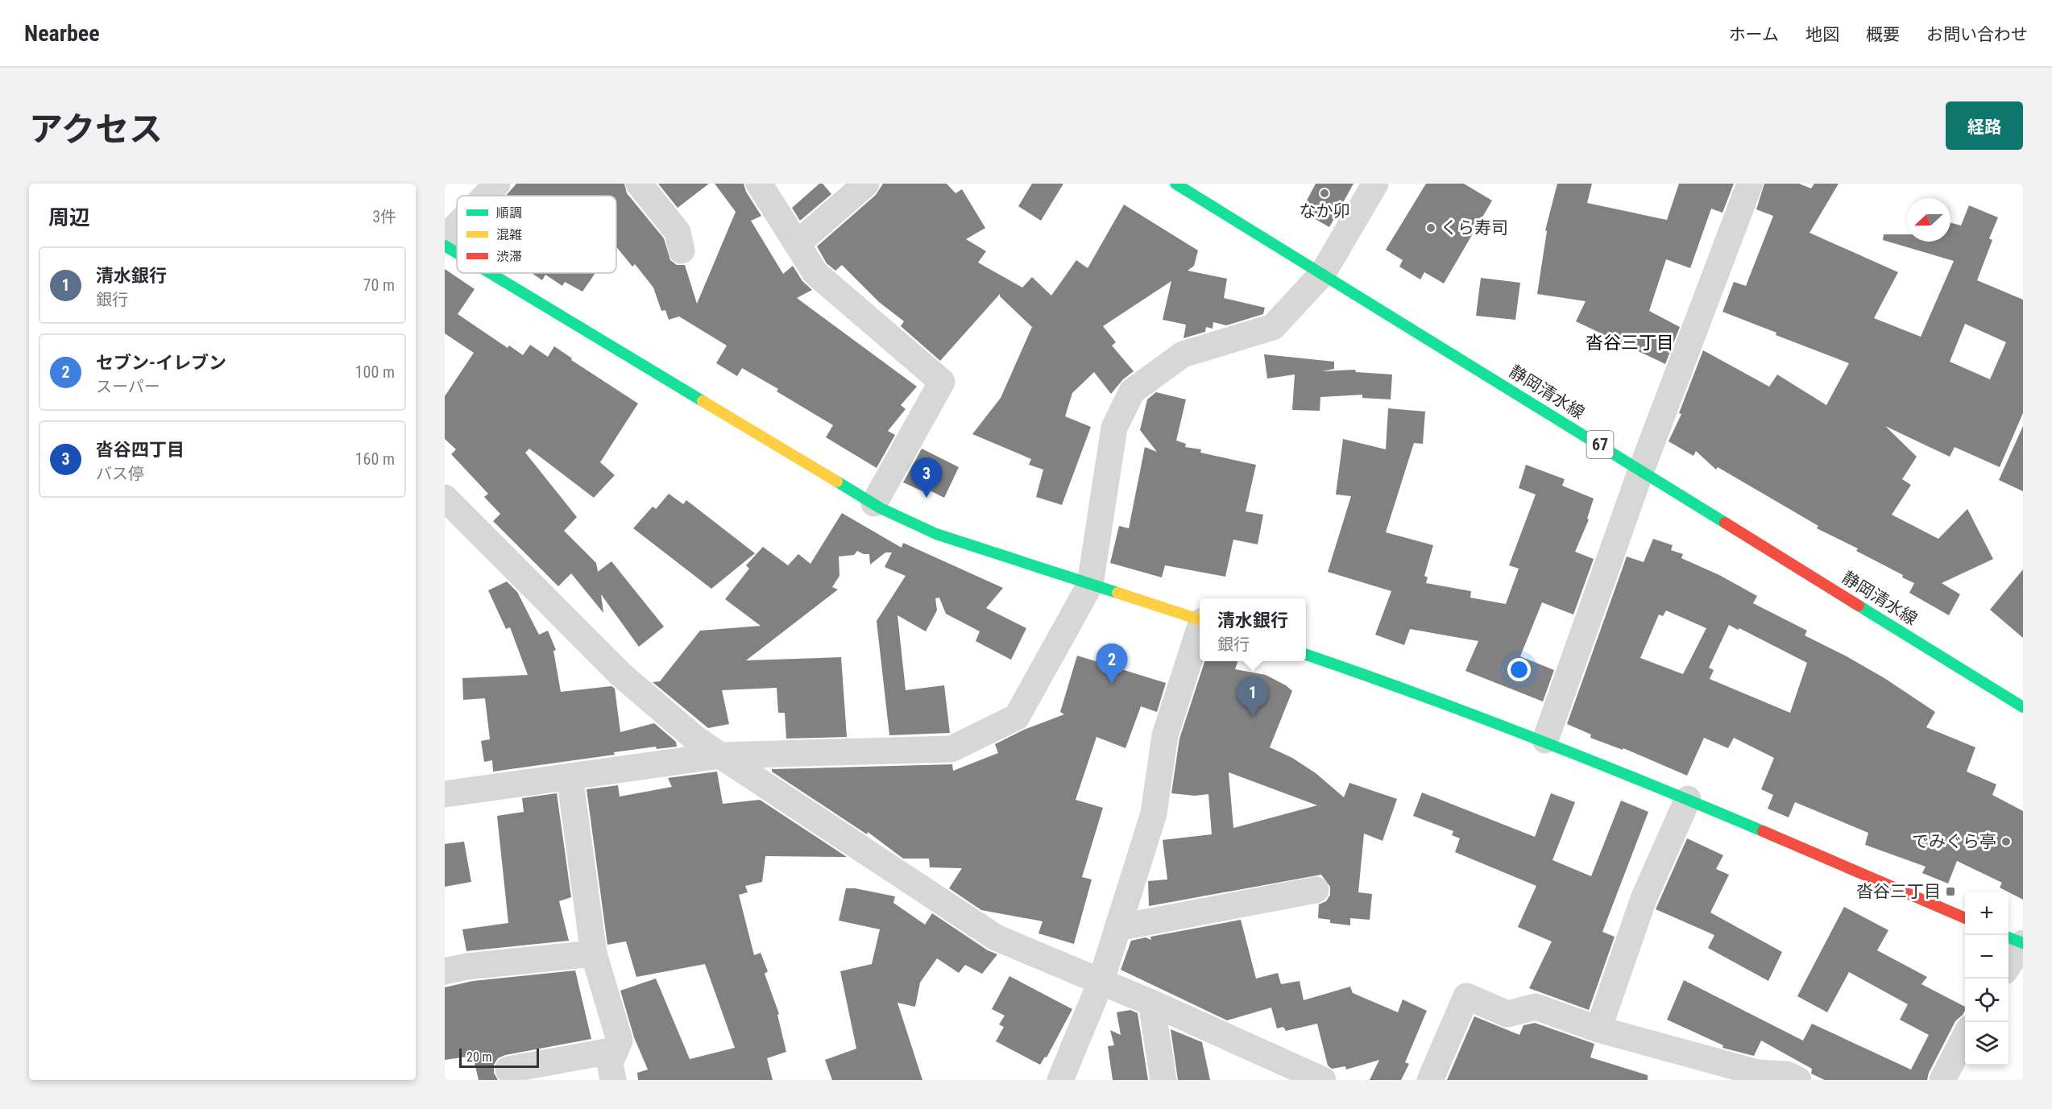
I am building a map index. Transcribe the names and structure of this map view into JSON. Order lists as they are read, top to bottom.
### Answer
{
  "streets": {
    "street": ["静岡清水線", "67"]
  },
  "districts": ["沓谷三丁目"],
  "places": {
    "other": ["なか卯", "くら寿司", "でみぐら亭"],
    "transit": ["沓谷三丁目"]
  },
  "legend": ["順調", "混雑", "渋滞"],
  "scale_bar": "20 m",
  "north": "left",
  "page": {
    "header": "Nearbee",
    "nav": [
      "ホーム",
      "地図",
      "概要",
      "お問い合わせ"
    ],
    "title": "アクセス",
    "buttons": "経路",
    "heading": ["周辺", "3件"],
    "list": [
      {
        "mark": "1",
        "name": "清水銀行",
        "note": "銀行",
        "value": "70 m"
      },
      {
        "mark": "2",
        "name": "セブン-イレブン",
        "note": "スーパー",
        "value": "100 m"
      },
      {
        "mark": "3",
        "name": "沓谷四丁目",
        "note": "バス停",
        "value": "160 m"
      }
    ],
    "pins": ["3", "2", "1"],
    "popup": ["清水銀行", "銀行"],
    "map_buttons": ["+", "−"],
    "scale": "20 m"
  }
}
